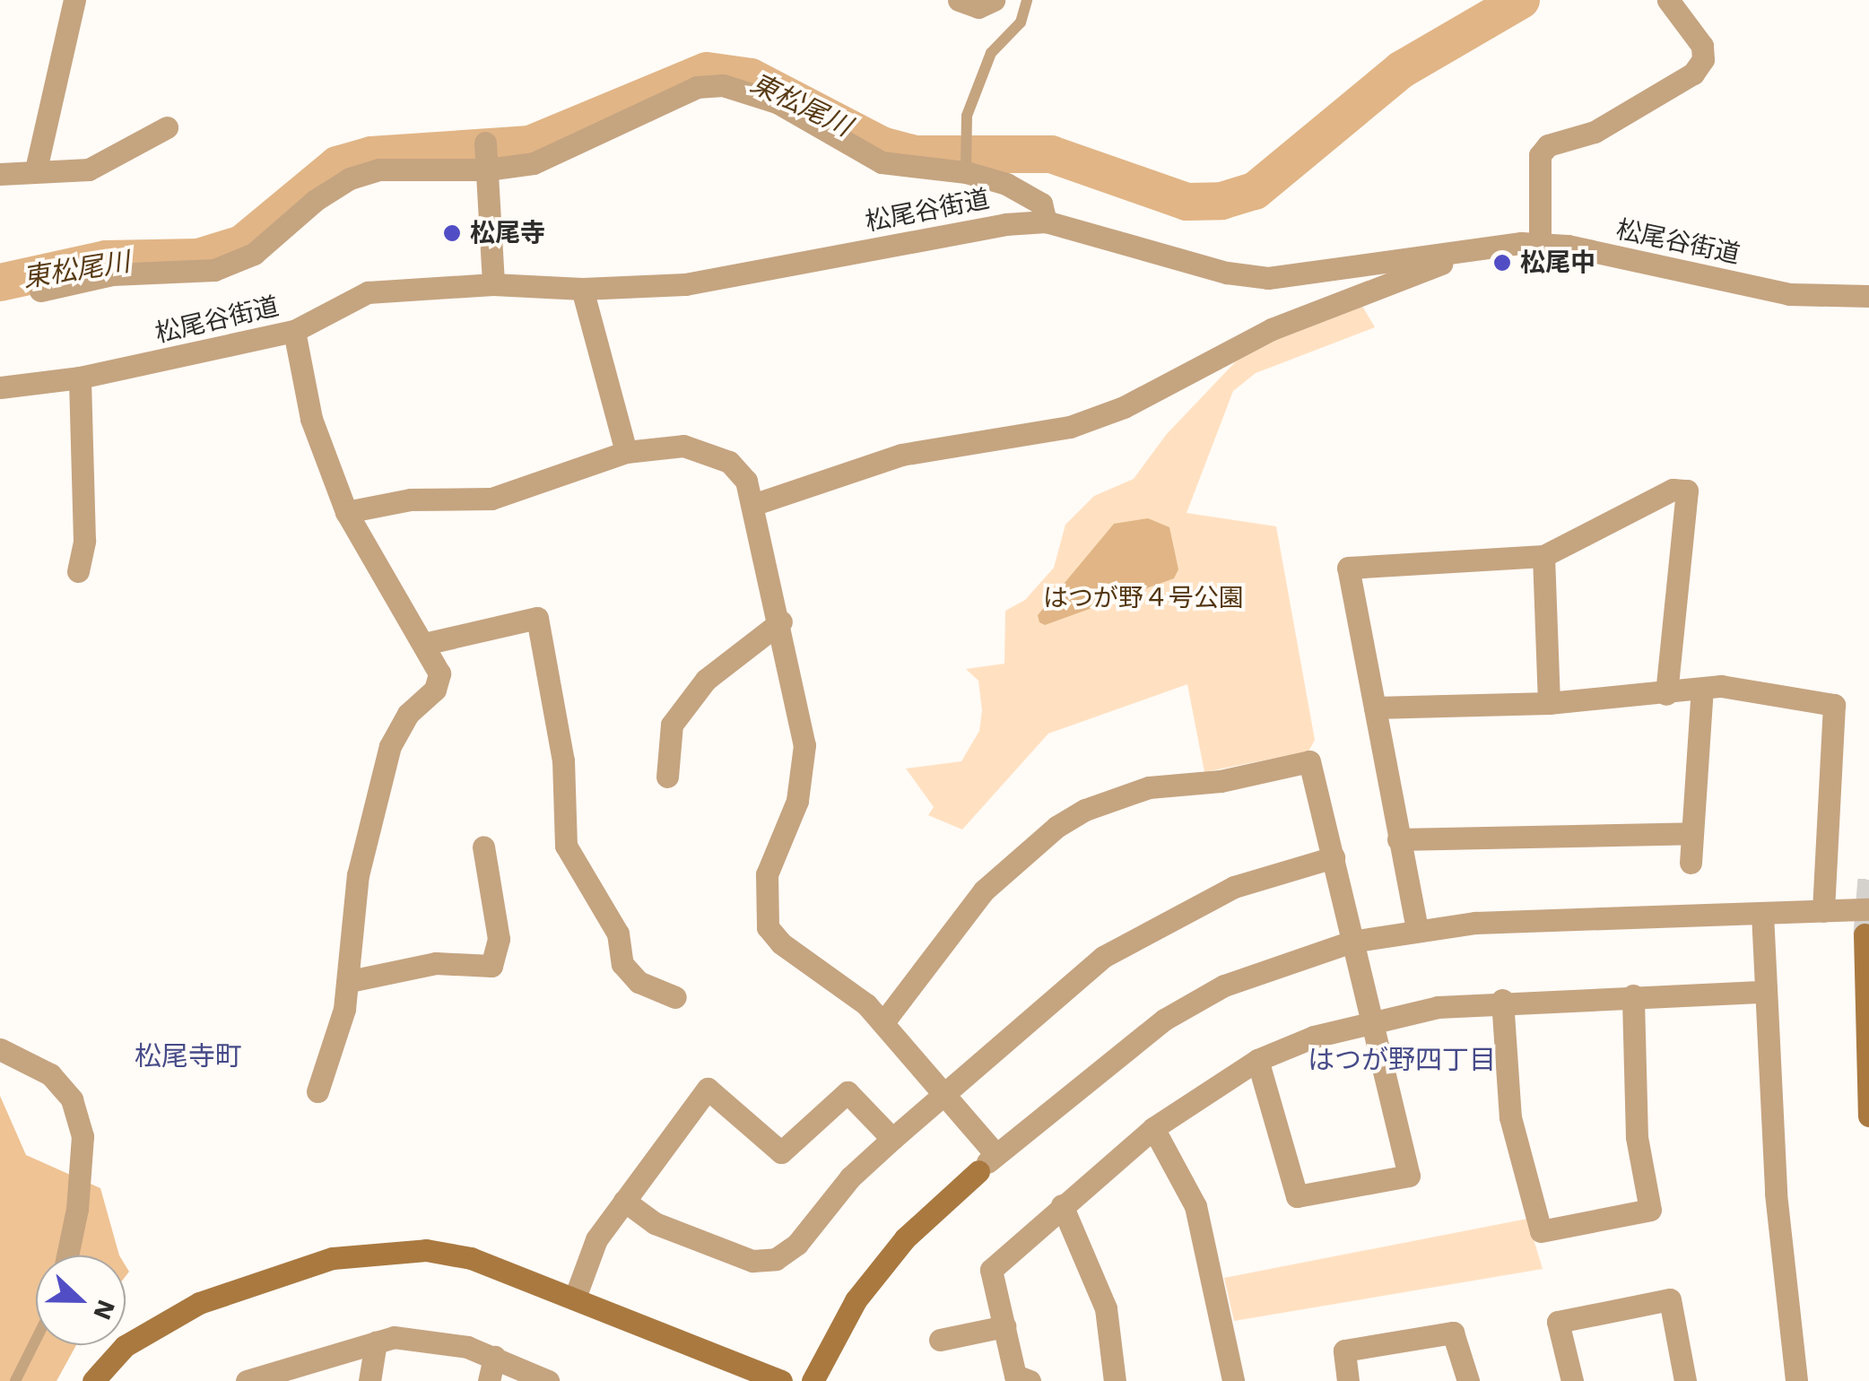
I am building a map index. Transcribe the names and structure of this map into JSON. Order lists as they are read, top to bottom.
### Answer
{
  "streets": {
    "street": ["松尾谷街道"]
  },
  "districts": ["松尾寺町", "はつが野四丁目"],
  "water": ["東松尾川"],
  "parks": ["はつが野４号公園"],
  "places": ["松尾寺", "松尾中"],
  "north": "right"
}
